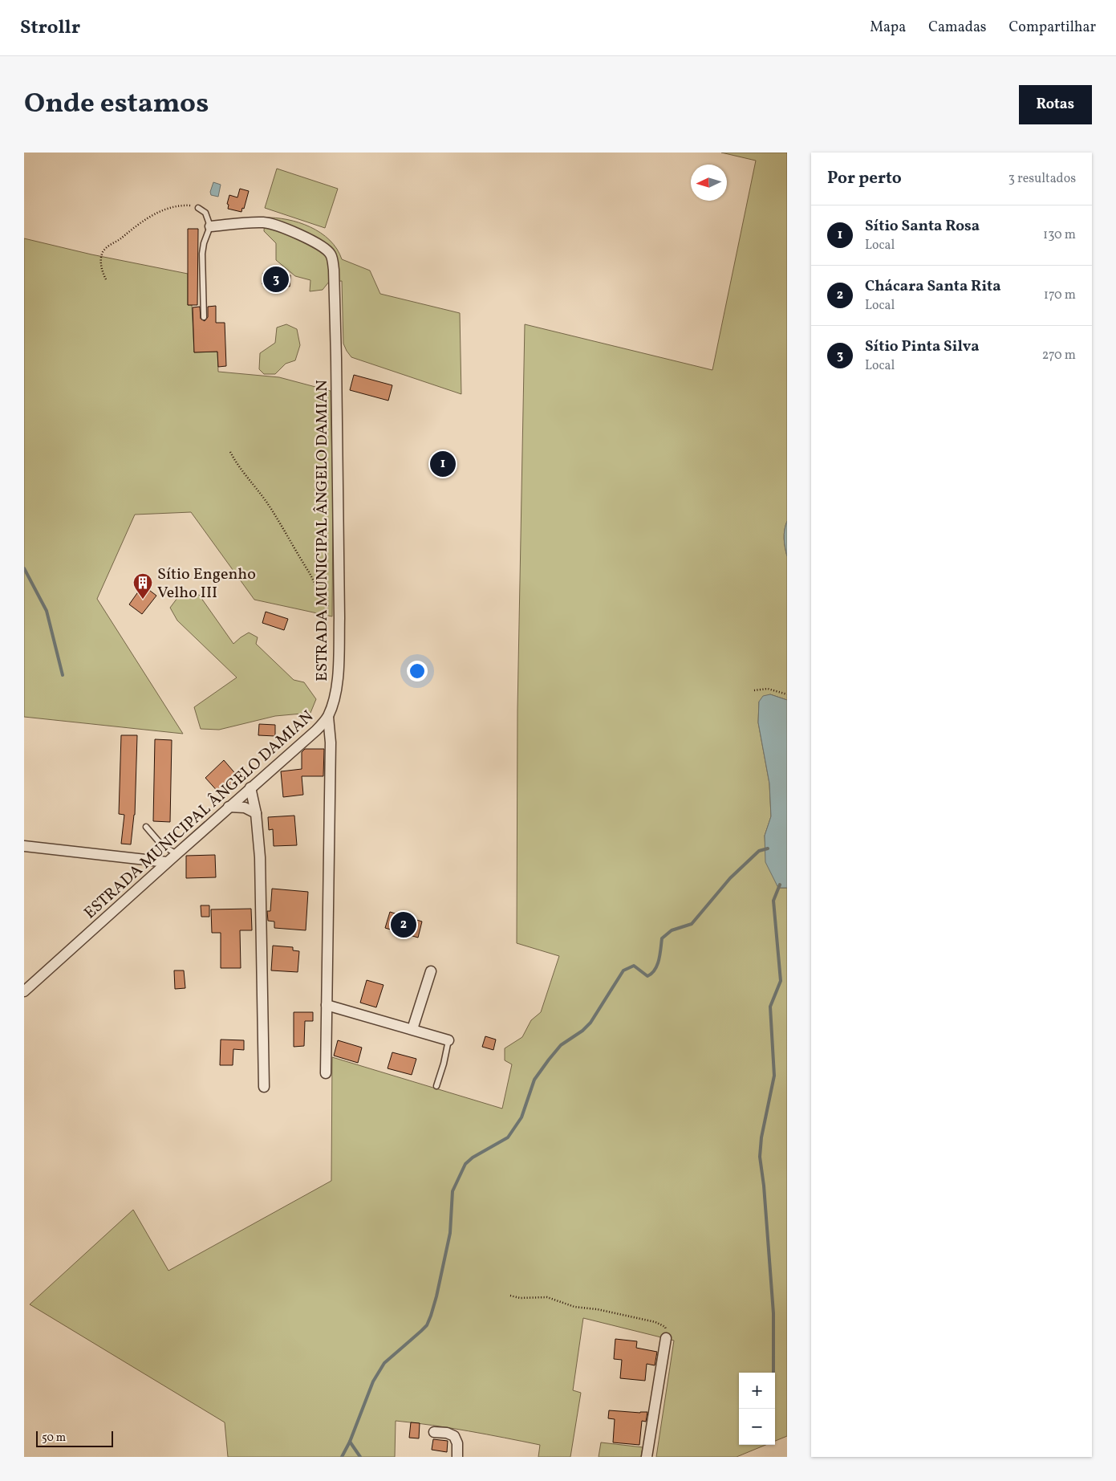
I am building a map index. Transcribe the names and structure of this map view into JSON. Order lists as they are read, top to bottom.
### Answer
{
  "streets": {
    "street": ["ESTRADA MUNICIPAL ÂNGELO DAMIAN"]
  },
  "places": {
    "building": ["Sítio Engenho Velho III"]
  },
  "scale_bar": "50 m",
  "north": "left",
  "page": {
    "header": "Strollr",
    "nav": ["Mapa", "Camadas", "Compartilhar"],
    "title": "Onde estamos",
    "buttons": "Rotas",
    "heading": ["Por perto", "3 resultados"],
    "list": [
      {
        "mark": "1",
        "name": "Sítio Santa Rosa",
        "note": "Local",
        "value": "130 m"
      },
      {
        "mark": "2",
        "name": "Chácara Santa Rita",
        "note": "Local",
        "value": "170 m"
      },
      {
        "mark": "3",
        "name": "Sítio Pinta Silva",
        "note": "Local",
        "value": "270 m"
      }
    ],
    "pins": ["3", "1", "2"],
    "map_buttons": ["+", "−"],
    "scale": "50 m"
  }
}
